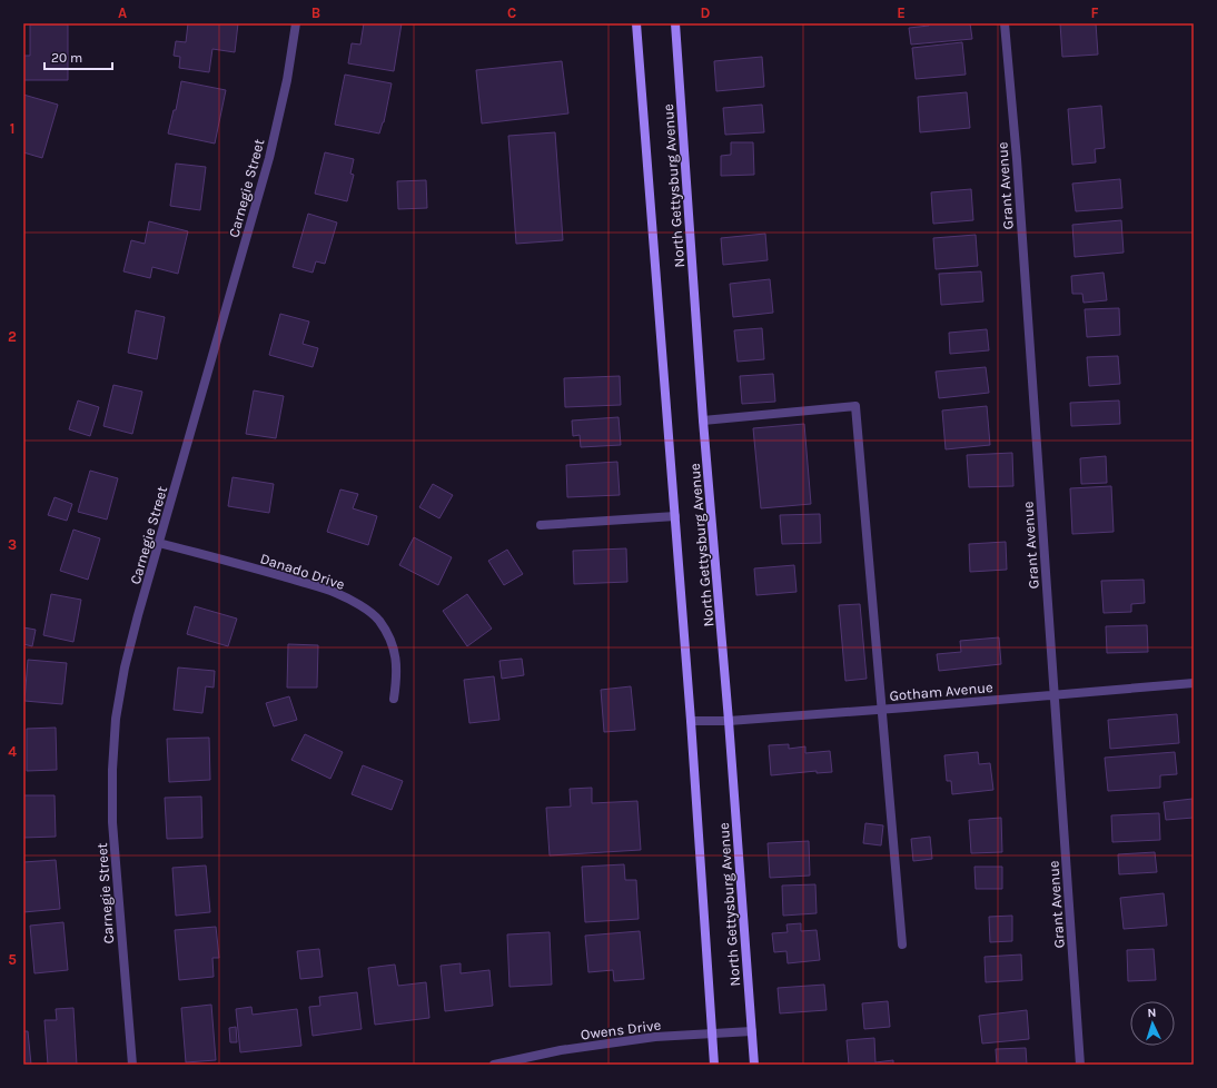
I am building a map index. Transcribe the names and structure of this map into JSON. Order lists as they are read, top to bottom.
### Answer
{
  "streets": {
    "main road": ["North Gettysburg Avenue"],
    "street": [
      "Grant Avenue",
      "Carnegie Street",
      "Danado Drive",
      "Gotham Avenue",
      "Owens Drive"
    ]
  },
  "crossings": [
    ["North Gettysburg Avenue", "Gotham Avenue"],
    ["North Gettysburg Avenue", "Owens Drive"],
    ["Grant Avenue", "Gotham Avenue"],
    ["Carnegie Street", "Danado Drive"]
  ],
  "scale_bar": "20 m",
  "north": "top",
  "grid": {
    "columns": [
      "A",
      "B",
      "C",
      "D",
      "E",
      "F"
    ],
    "rows": [
      "1",
      "2",
      "3",
      "4",
      "5"
    ]
  }
}
